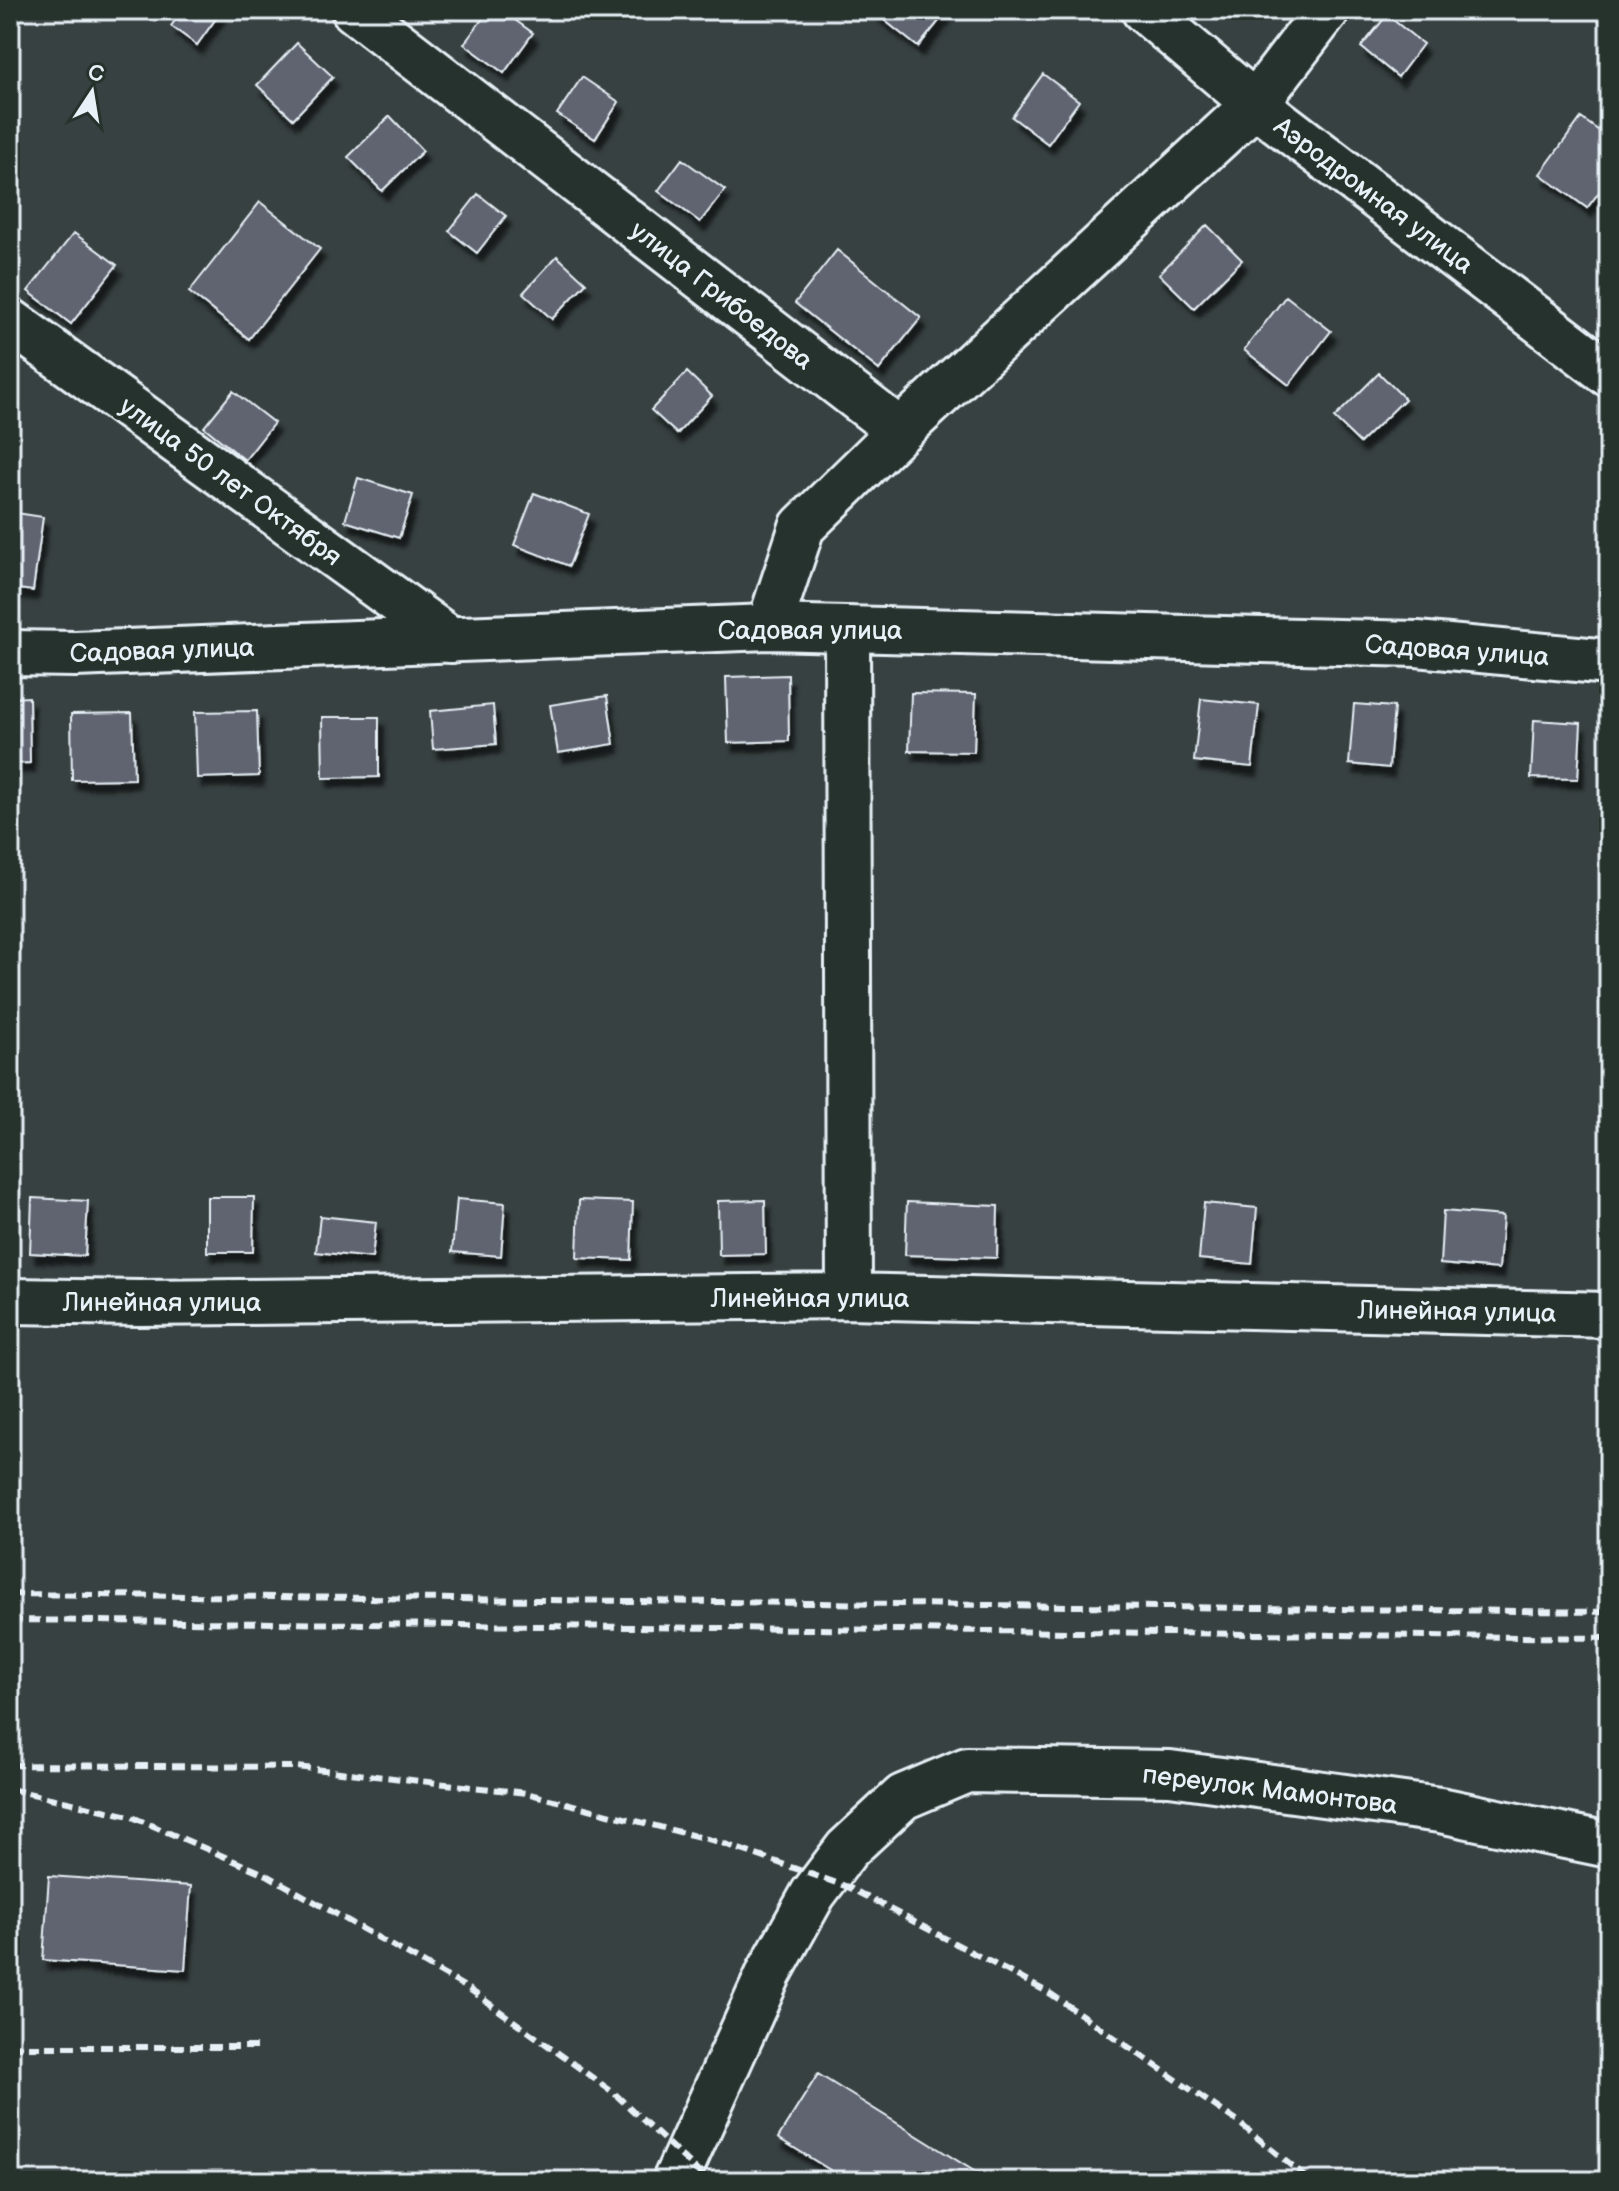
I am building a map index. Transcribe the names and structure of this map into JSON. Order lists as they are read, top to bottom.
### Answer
{
  "streets": {
    "street": [
      "Аэродромная улица",
      "улица Грибоедова",
      "улица 50 лет Октября",
      "Садовая улица",
      "Линейная улица",
      "переулок Мамонтова"
    ]
  },
  "crossings": [
    ["улица 50 лет Октября", "Садовая улица"]
  ],
  "north": "top"
}
